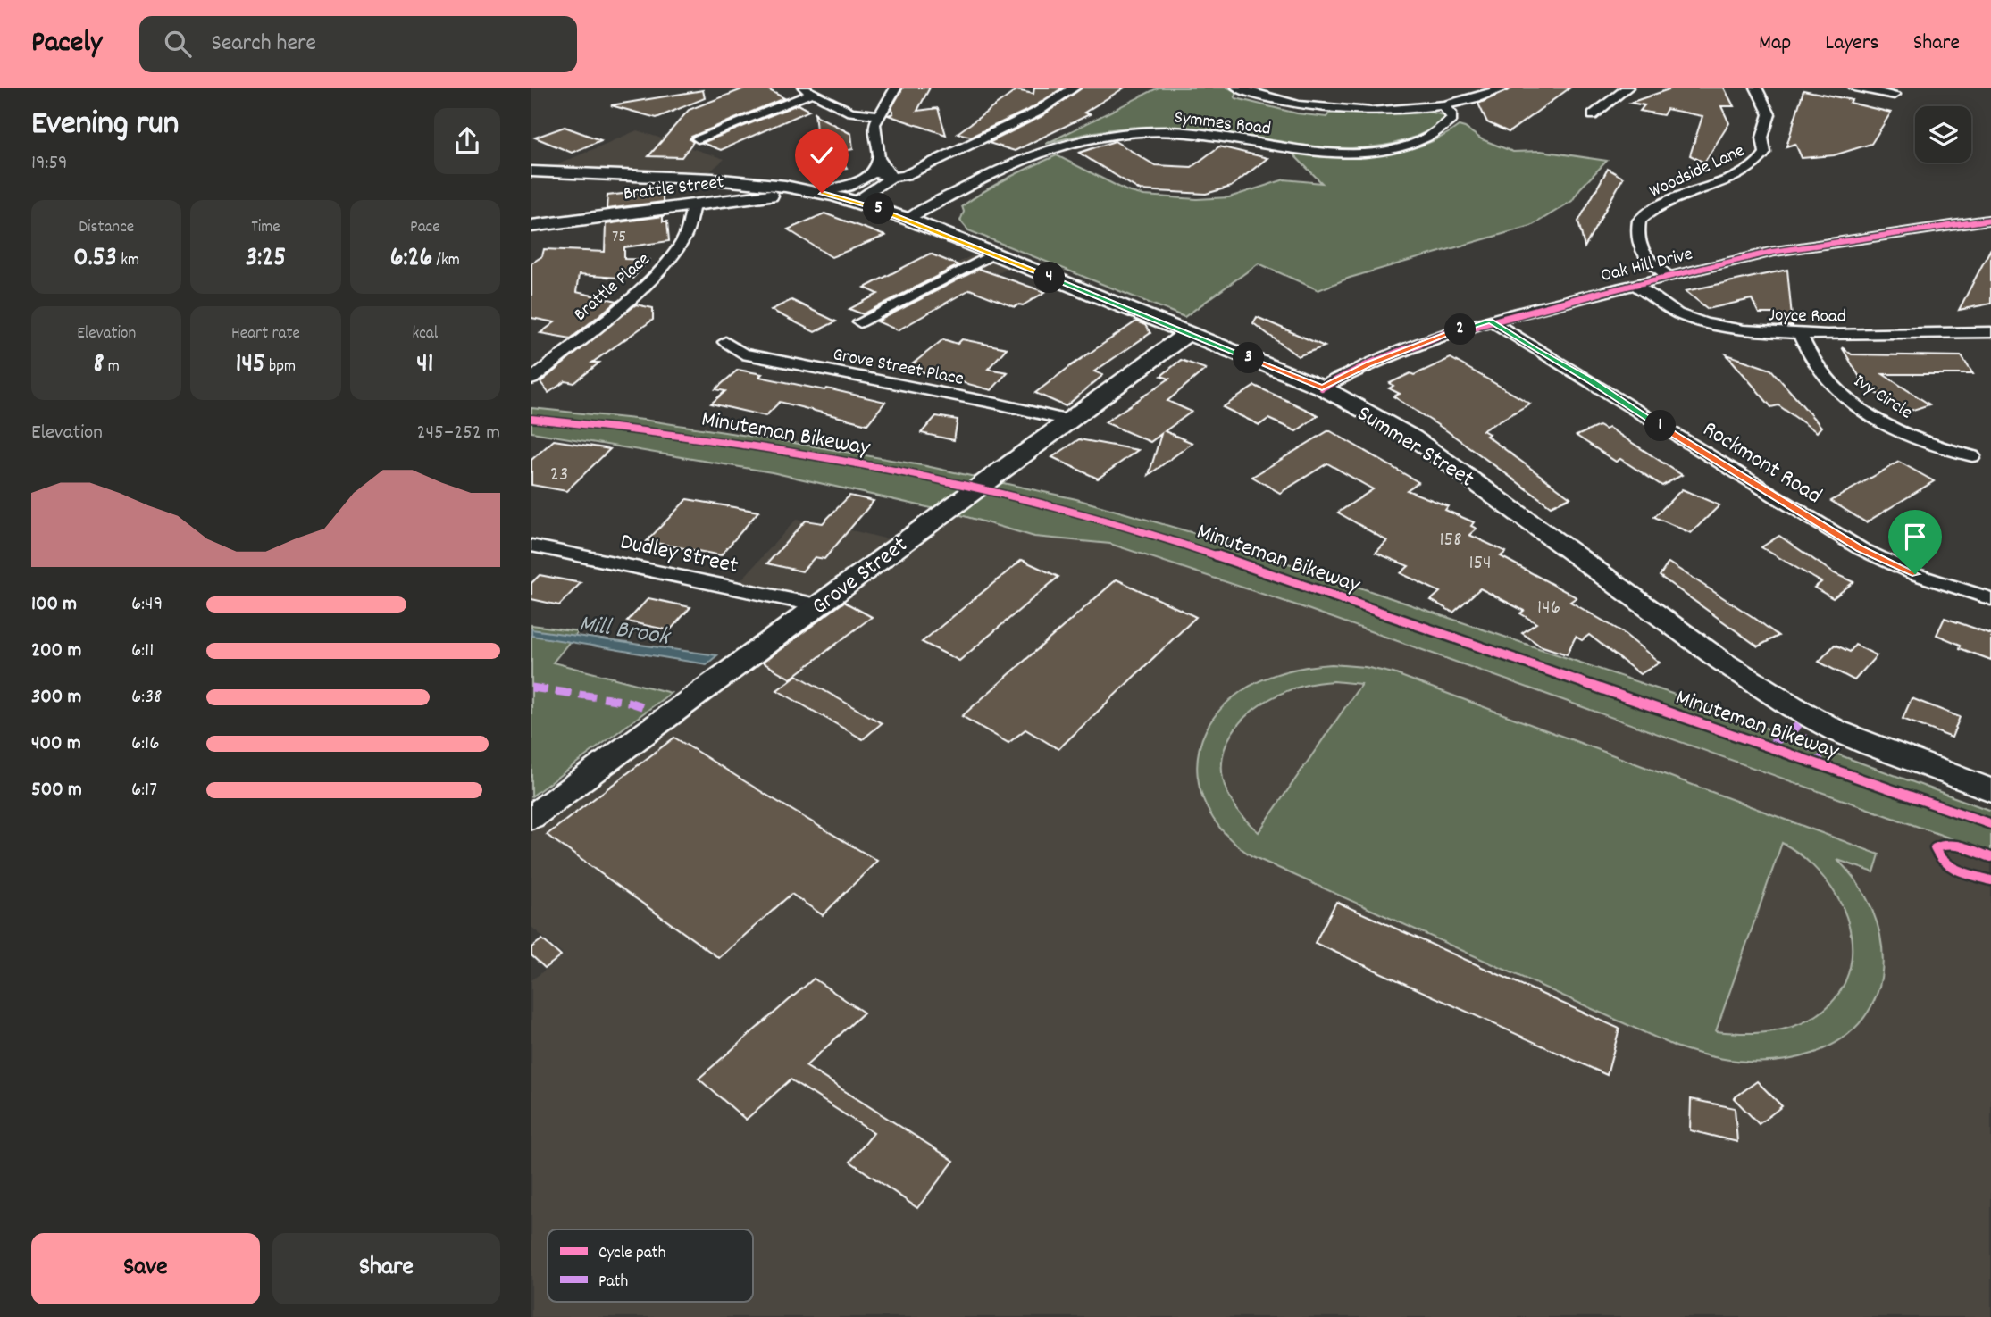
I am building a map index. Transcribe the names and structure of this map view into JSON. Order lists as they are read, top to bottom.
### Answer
{
  "streets": {
    "main road": ["Brattle Street", "Summer Street", "Grove Street"],
    "street": [
      "Symmes Road",
      "Woodside Lane",
      "Oak Hill Drive",
      "Brattle Place",
      "Joyce Road",
      "Grove Street Place",
      "Ivy Circle",
      "Rockmont Road",
      "Dudley Street"
    ],
    "cycle path": ["Minuteman Bikeway"]
  },
  "crossings": [
    ["Symmes Road", "Summer Street"],
    ["Woodside Lane", "Oak Hill Drive"],
    ["Brattle Street", "Brattle Place"],
    ["Brattle Street", "Summer Street"],
    ["Oak Hill Drive", "Joyce Road"],
    ["Oak Hill Drive", "Summer Street"],
    ["Oak Hill Drive", "Rockmont Road"],
    ["Joyce Road", "Ivy Circle"],
    ["Grove Street Place", "Grove Street"],
    ["Summer Street", "Grove Street"],
    ["Dudley Street", "Grove Street"]
  ],
  "water": ["Mill Brook"],
  "house_numbers": [
    "75",
    "23",
    "158",
    "154",
    "146"
  ],
  "legend": ["Cycle path", "Path"],
  "page": {
    "header": "Pacely",
    "search": "Search here",
    "nav": ["Map", "Layers", "Share"],
    "heading": ["Evening run", "19:59"],
    "pins": [
      "5",
      "4",
      "2",
      "3",
      "1"
    ],
    "stats": [
      ["Distance", "0.53 km"],
      ["Time", "3:25"],
      ["Pace", "6:26 /km"],
      ["Elevation", "8 m"],
      ["Heart rate", "145 bpm"],
      ["kcal", "41"]
    ],
    "chart": ["Elevation", "245–252 m"],
    "list": [
      {
        "name": "100 m",
        "note": "6:49"
      },
      {
        "name": "200 m",
        "note": "6:11"
      },
      {
        "name": "300 m",
        "note": "6:38"
      },
      {
        "name": "400 m",
        "note": "6:16"
      },
      {
        "name": "500 m",
        "note": "6:17"
      }
    ],
    "buttons": ["Save", "Share"]
  }
}
